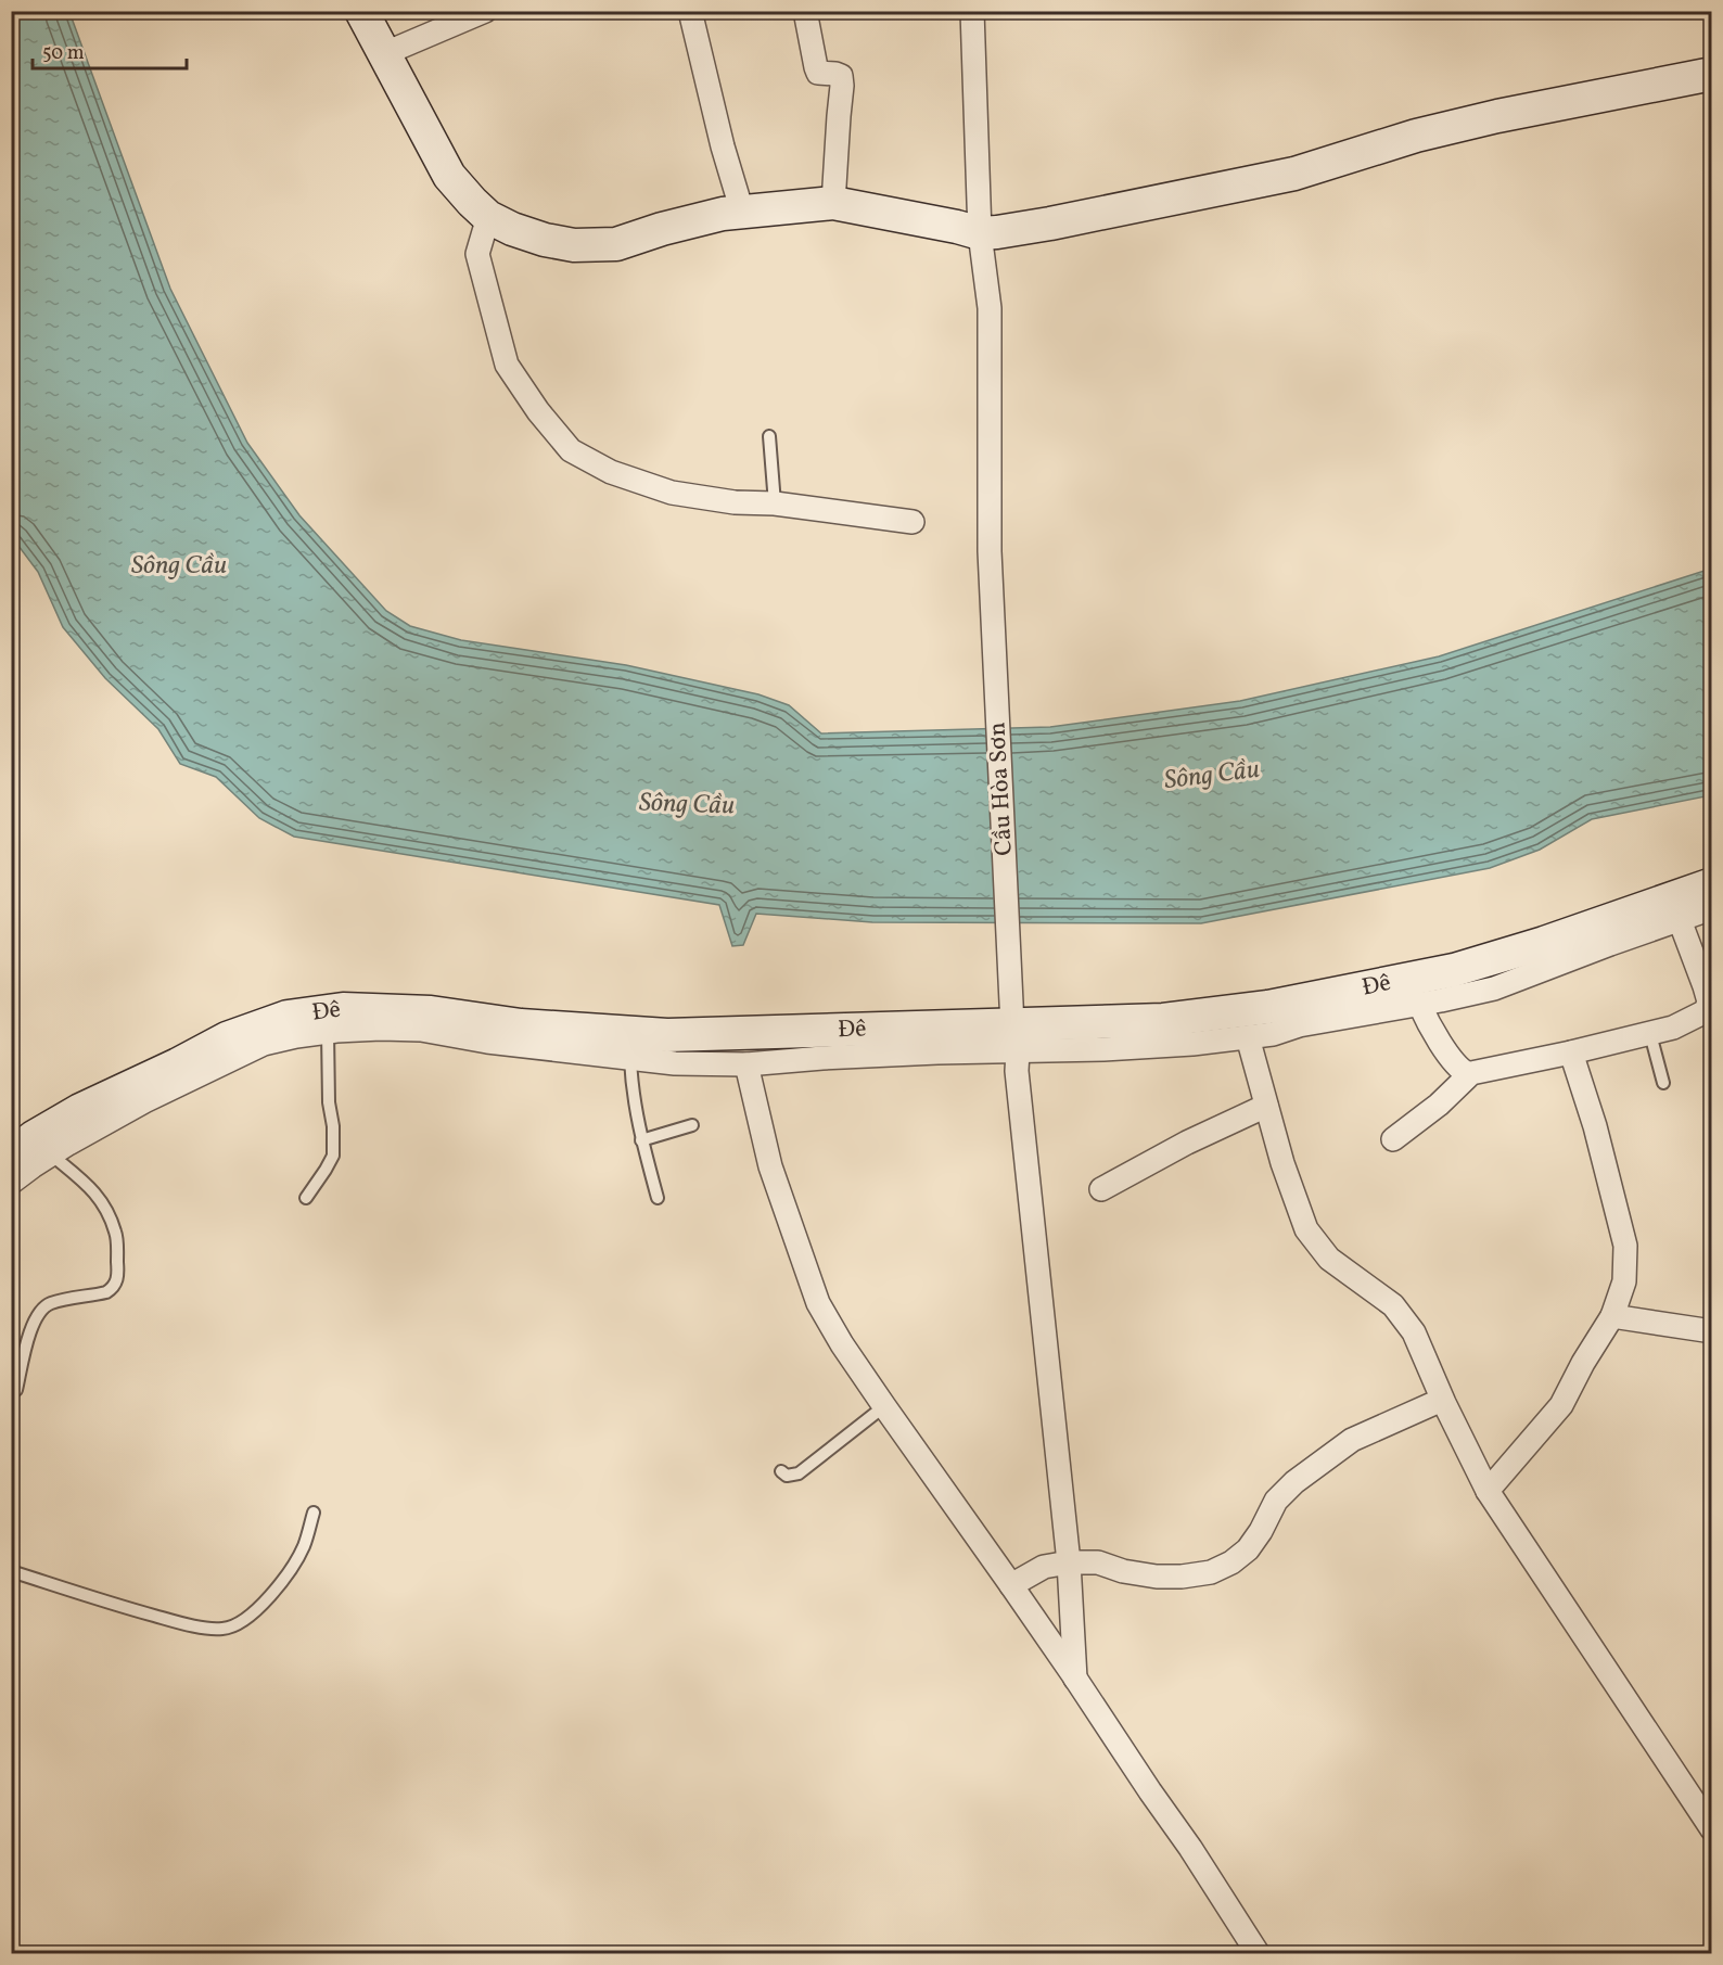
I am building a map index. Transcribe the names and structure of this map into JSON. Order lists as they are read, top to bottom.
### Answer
{
  "streets": {
    "main road": ["Đê"],
    "street": ["Cầu Hòa Sơn"]
  },
  "crossings": [
    ["Cầu Hòa Sơn", "Đê"]
  ],
  "water": ["Sông Cầu"],
  "scale_bar": "50 m"
}
